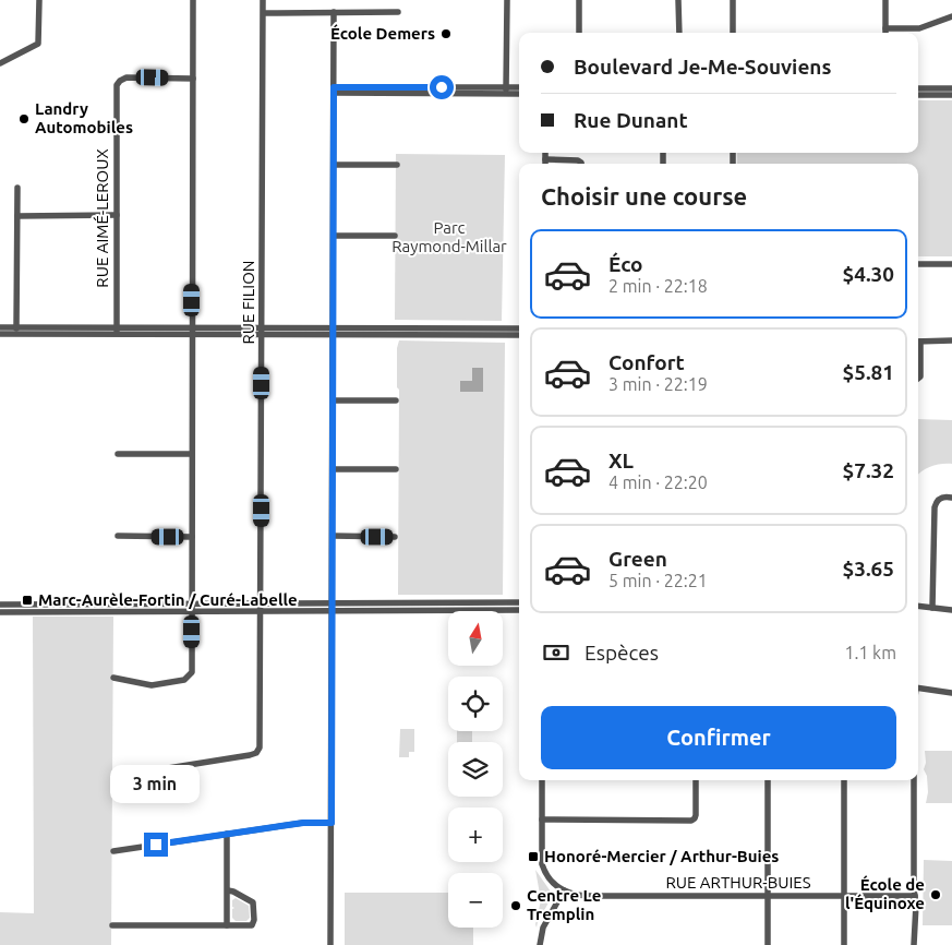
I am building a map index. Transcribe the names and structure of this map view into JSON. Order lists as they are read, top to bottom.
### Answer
{
  "streets": {
    "street": ["RUE AIMÉ-LEROUX", "RUE FILION", "RUE ARTHUR-BUIES"]
  },
  "parks": ["Parc Raymond-Millar"],
  "places": {
    "other": [
      "École Demers",
      "Landry Automobiles",
      "École de l'Équinoxe",
      "Centre Le Tremplin"
    ],
    "transit": ["Marc-Aurèle-Fortin / Curé-Labelle", "Honoré-Mercier / Arthur-Buies"]
  },
  "north": "top",
  "page": {
    "banner": ["Boulevard Je-Me-Souviens", "Rue Dunant"],
    "heading": "Choisir une course",
    "list": [
      {
        "name": "Éco",
        "note": "2 min · 22:18",
        "value": "$4.30"
      },
      {
        "name": "Confort",
        "note": "3 min · 22:19",
        "value": "$5.81"
      },
      {
        "name": "XL",
        "note": "4 min · 22:20",
        "value": "$7.32"
      },
      {
        "name": "Green",
        "note": "5 min · 22:21",
        "value": "$3.65"
      }
    ],
    "map_buttons": ["+", "−"],
    "pay": ["Espèces", "1.1 km"],
    "buttons": "Confirmer",
    "bubble": "3 min"
  }
}
